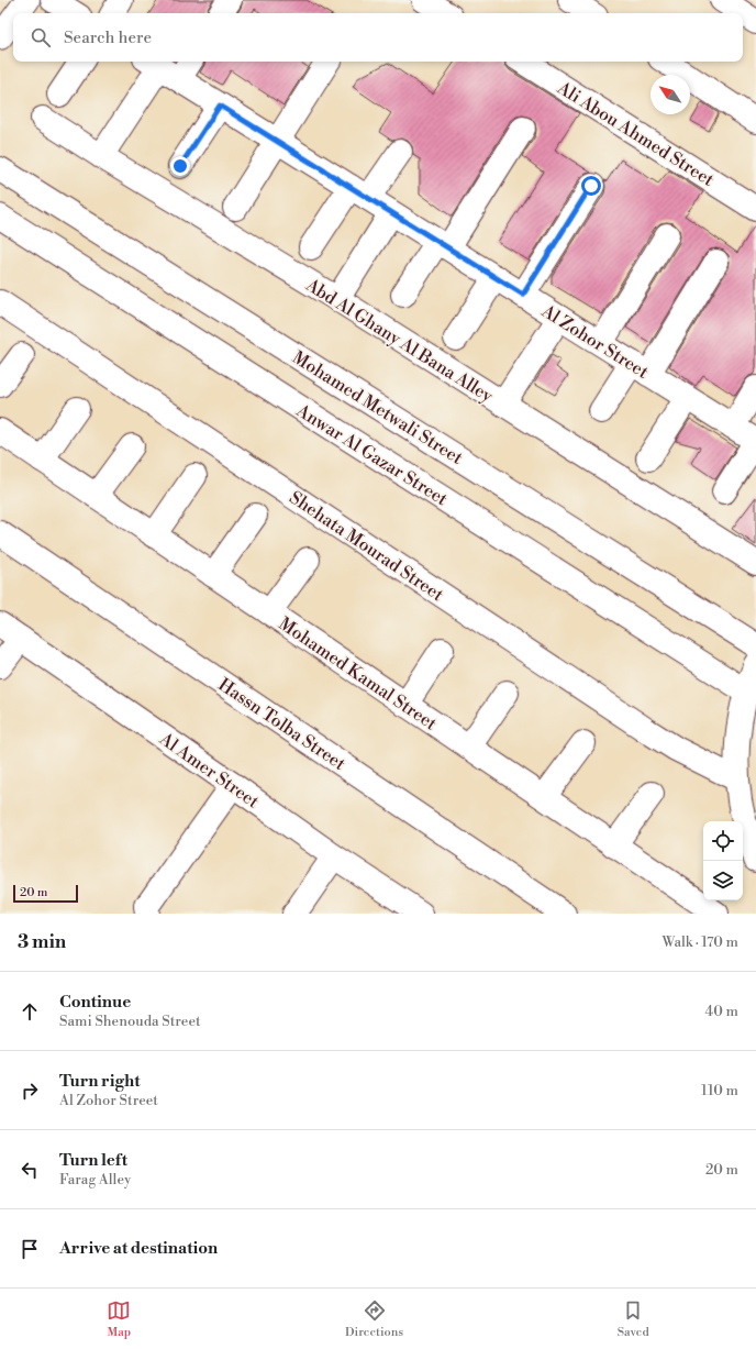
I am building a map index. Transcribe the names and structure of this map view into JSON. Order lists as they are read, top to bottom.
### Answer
{
  "streets": {
    "street": [
      "Ali Abou Ahmed Street",
      "Abd Al Ghany Al Bana Alley",
      "Al Zohor Street",
      "Mohamed Metwali Street",
      "Anwar Al Gazar Street",
      "Shehata Mourad Street",
      "Mohamed Kamal Street",
      "Hassn Tolba Street",
      "Al Amer Street"
    ]
  },
  "scale_bar": "20 m",
  "north": "top left",
  "page": {
    "search": "Search here",
    "scale": "20 m",
    "heading": ["3 min", "Walk · 170 m"],
    "list": [
      ["Continue", "Sami Shenouda Street", "40 m"],
      ["Turn right", "Al Zohor Street", "110 m"],
      ["Turn left", "Farag Alley", "20 m"],
      "Arrive at destination"
    ],
    "nav": ["Map", "Directions", "Saved"]
  }
}
